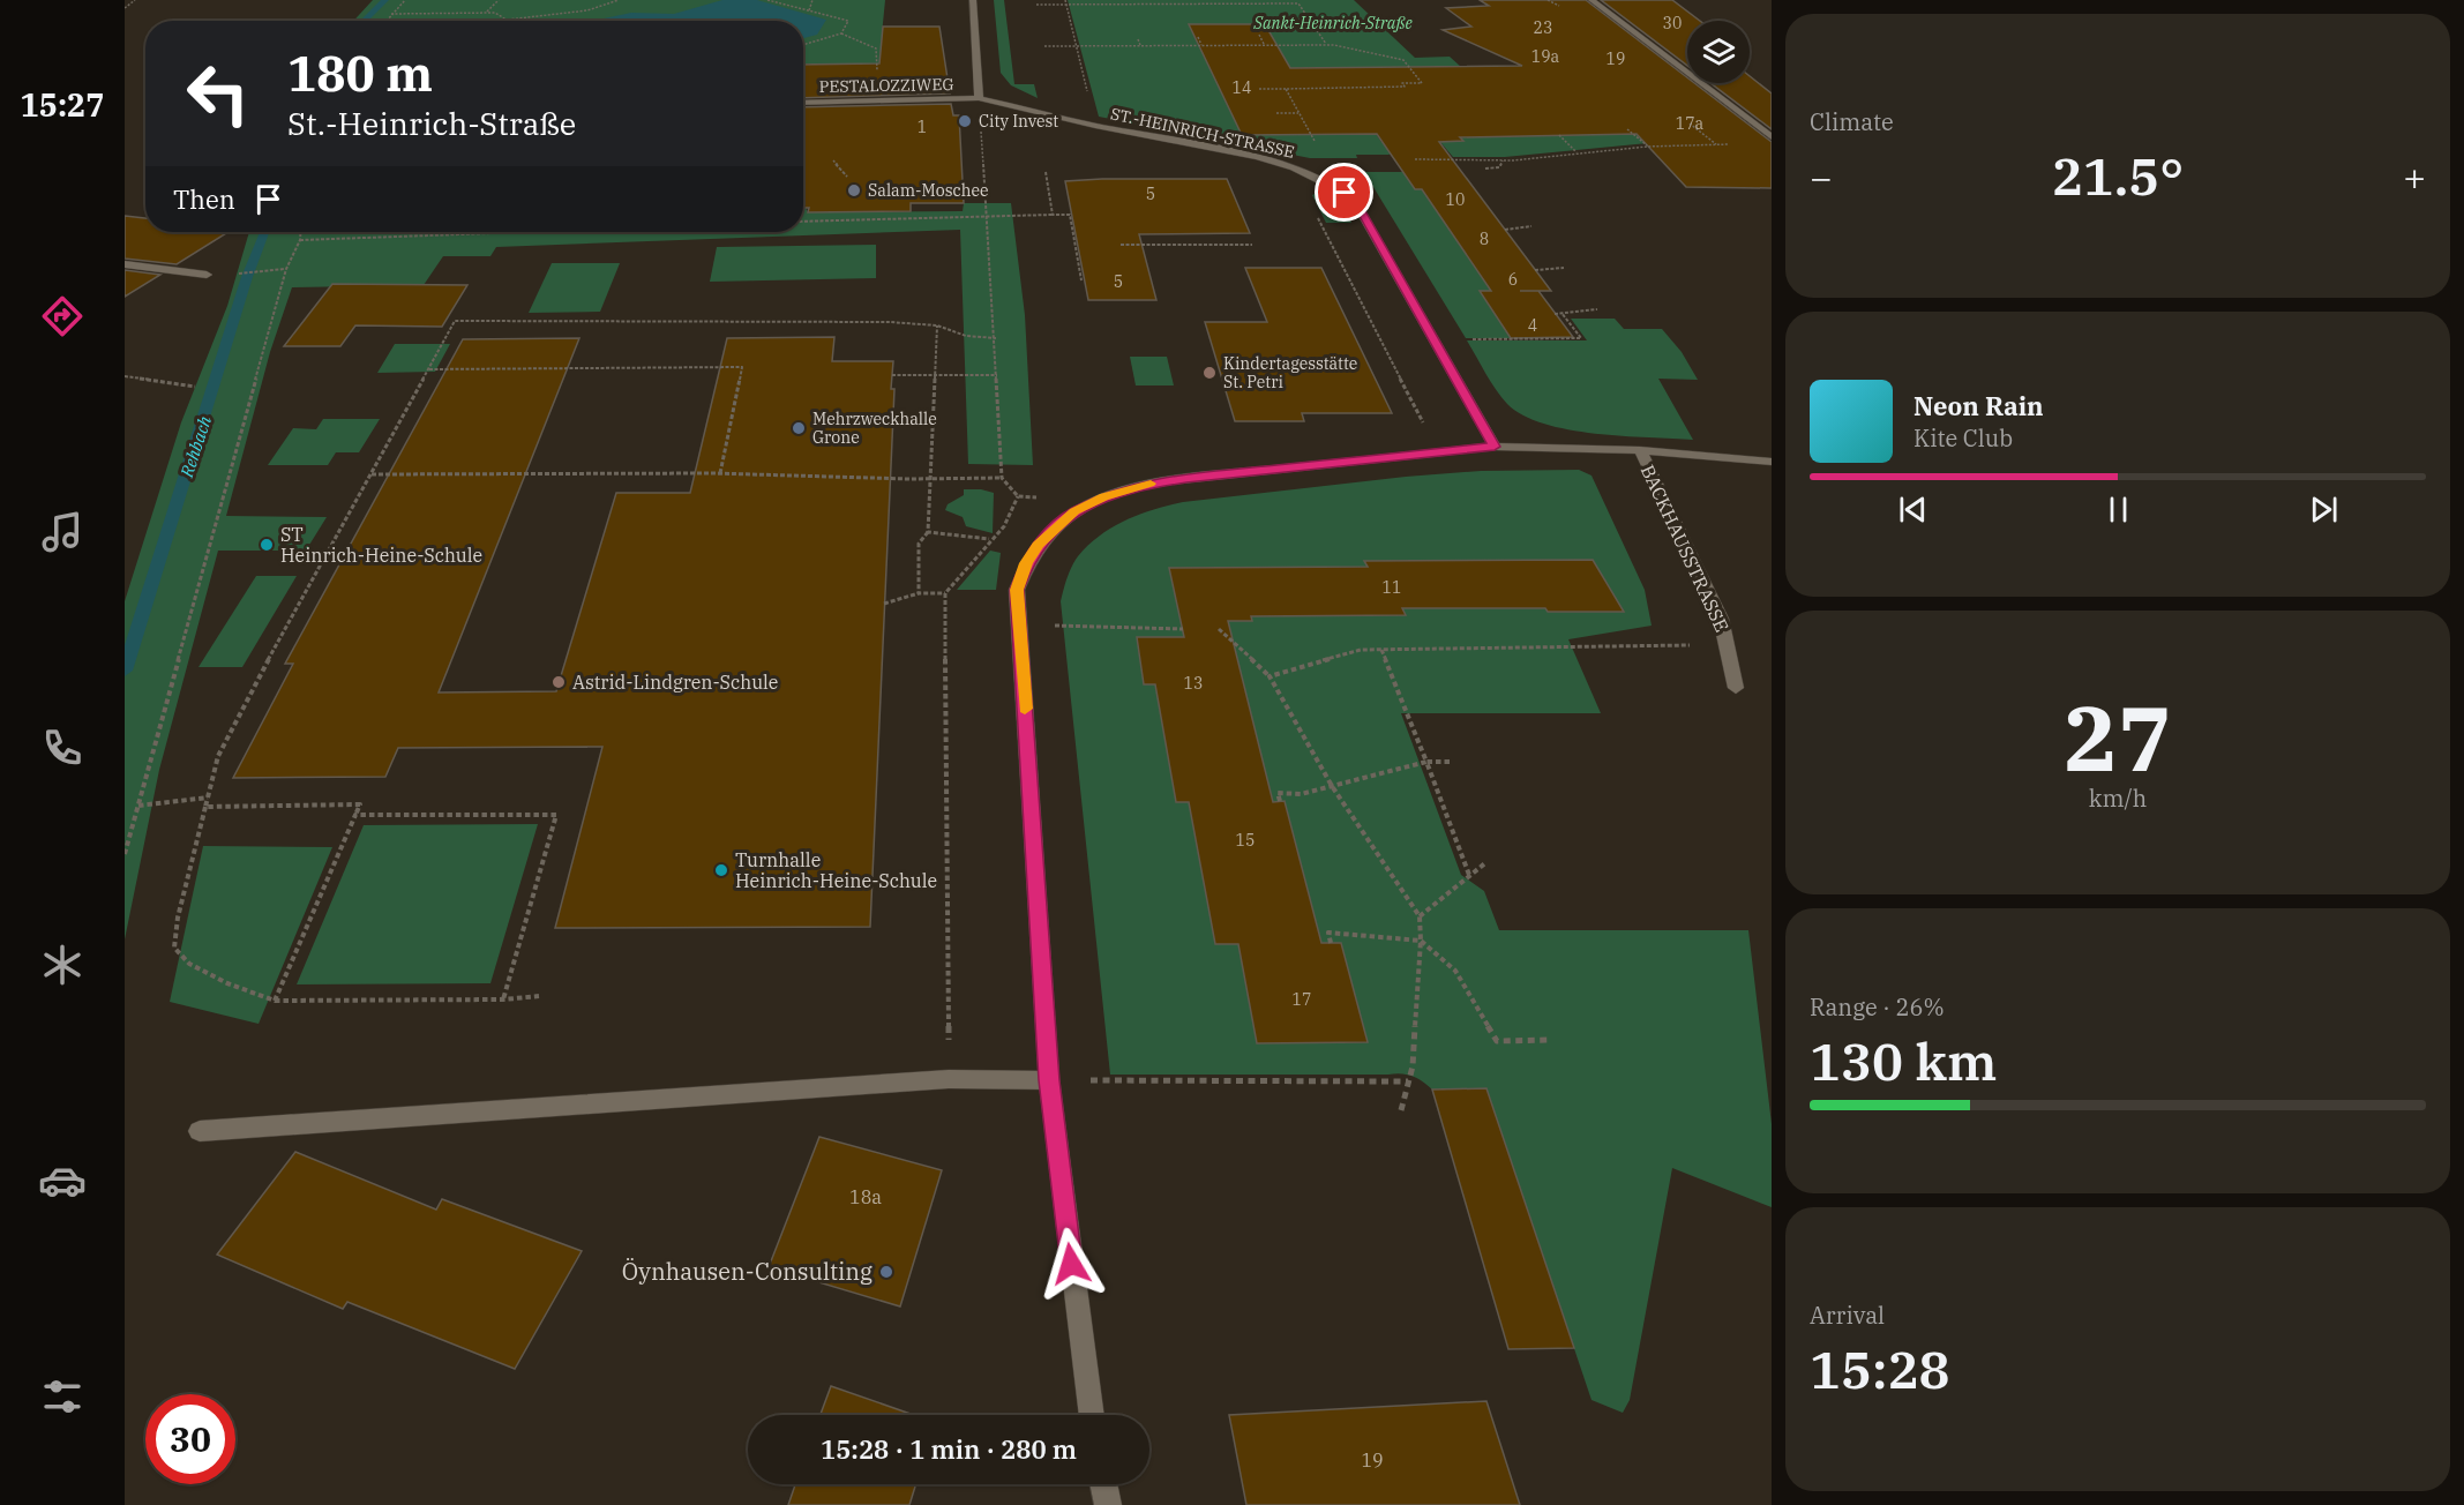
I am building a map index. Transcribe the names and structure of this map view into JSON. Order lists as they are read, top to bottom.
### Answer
{
  "streets": {
    "street": ["PESTALOZZIWEG", "ST.-HEINRICH-STRASSE", "BACKHAUSSTRASSE"]
  },
  "crossings": [
    ["PESTALOZZIWEG", "ST.-HEINRICH-STRASSE"],
    ["ST.-HEINRICH-STRASSE", "BACKHAUSSTRASSE"]
  ],
  "water": ["Rehbach"],
  "parks": ["Sankt-Heinrich-Straße"],
  "places": [
    "City Invest",
    "Salam-Moschee",
    "Kindertagesstätte St. Petri",
    "Mehrzweckhalle Grone",
    "ST Heinrich-Heine-Schule",
    "Astrid-Lindgren-Schule",
    "Turnhalle Heinrich-Heine-Schule",
    "Öynhausen-Consulting"
  ],
  "house_numbers": [
    "30",
    "23",
    "19a",
    "19",
    "14",
    "17a",
    "1",
    "5",
    "10",
    "8",
    "6",
    "5",
    "4",
    "11",
    "13",
    "15",
    "17",
    "18a",
    "19"
  ],
  "page": {
    "tabs": "15:27",
    "tile": [
      "Climate",
      ["27", "km/h"],
      ["Range · 26%", "130 km"],
      ["Arrival", "15:28"]
    ],
    "turn": ["180 m", "St.-Heinrich-Straße"],
    "heat": ["−", "21.5°", "+"],
    "then": "Then",
    "song": ["Neon Rain", "Kite Club"],
    "limit": "30",
    "trip": "15:28 · 1 min · 280 m"
  }
}
